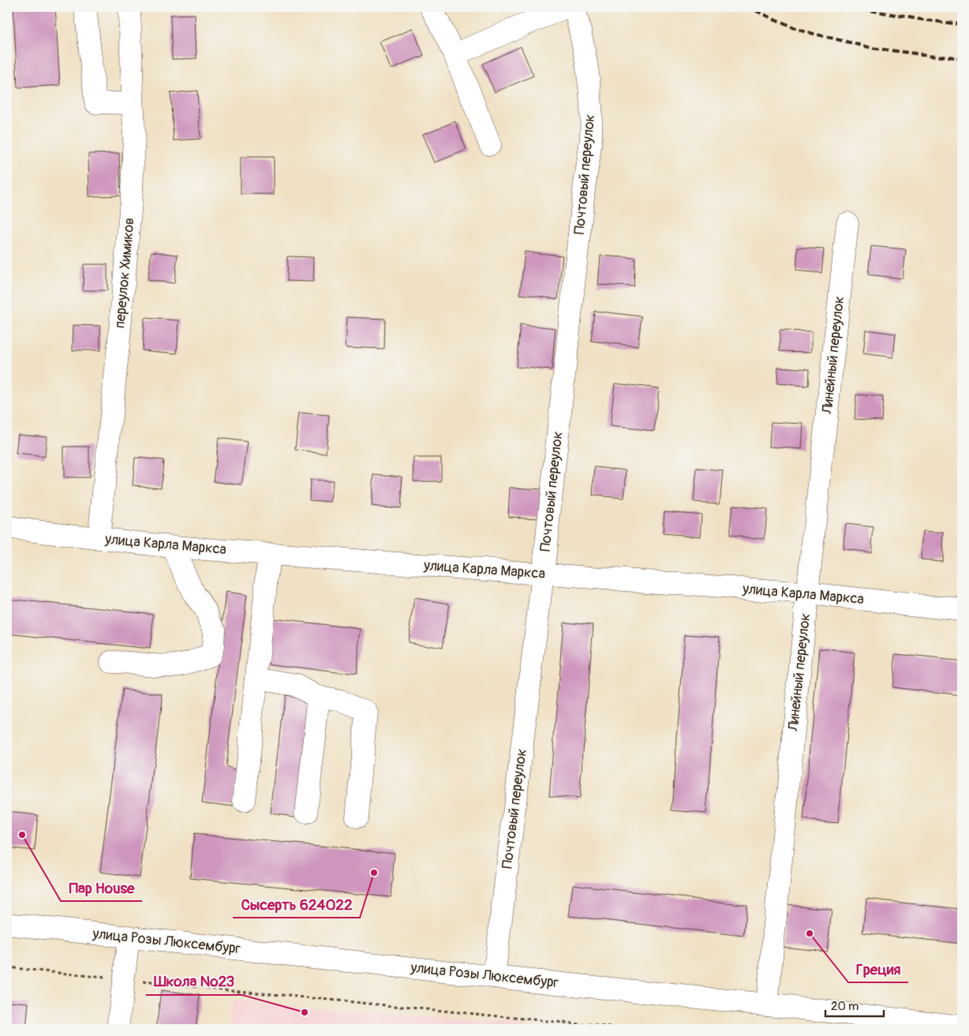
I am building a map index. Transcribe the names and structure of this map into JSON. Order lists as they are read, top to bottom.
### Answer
{
  "streets": {
    "street": [
      "Почтовый переулок",
      "переулок Химиков",
      "Линейный переулок",
      "улица Карла Маркса",
      "улица Розы Люксембург"
    ]
  },
  "crossings": [
    ["Почтовый переулок", "улица Карла Маркса"],
    ["Почтовый переулок", "улица Розы Люксембург"],
    ["переулок Химиков", "улица Карла Маркса"],
    ["Линейный переулок", "улица Карла Маркса"],
    ["Линейный переулок", "улица Розы Люксембург"]
  ],
  "places": [
    "Пар House",
    "Сысерть 624022",
    "Греция",
    "Школа №23"
  ],
  "scale_bar": "20 m"
}
